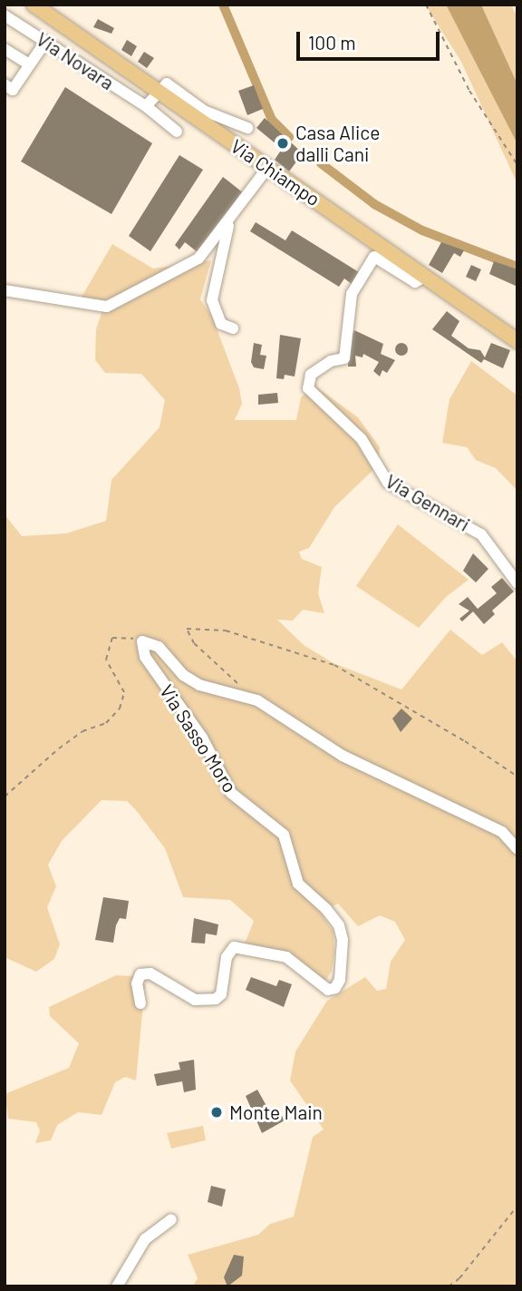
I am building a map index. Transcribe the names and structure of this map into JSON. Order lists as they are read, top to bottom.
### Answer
{
  "streets": {
    "main road": ["Via Chiampo"],
    "street": ["Via Novara", "Via Gennari", "Via Sasso Moro"]
  },
  "crossings": [
    ["Via Chiampo", "Via Gennari"]
  ],
  "places": ["Casa Alice dalli Cani", "Monte Main"],
  "scale_bar": "100 m"
}
